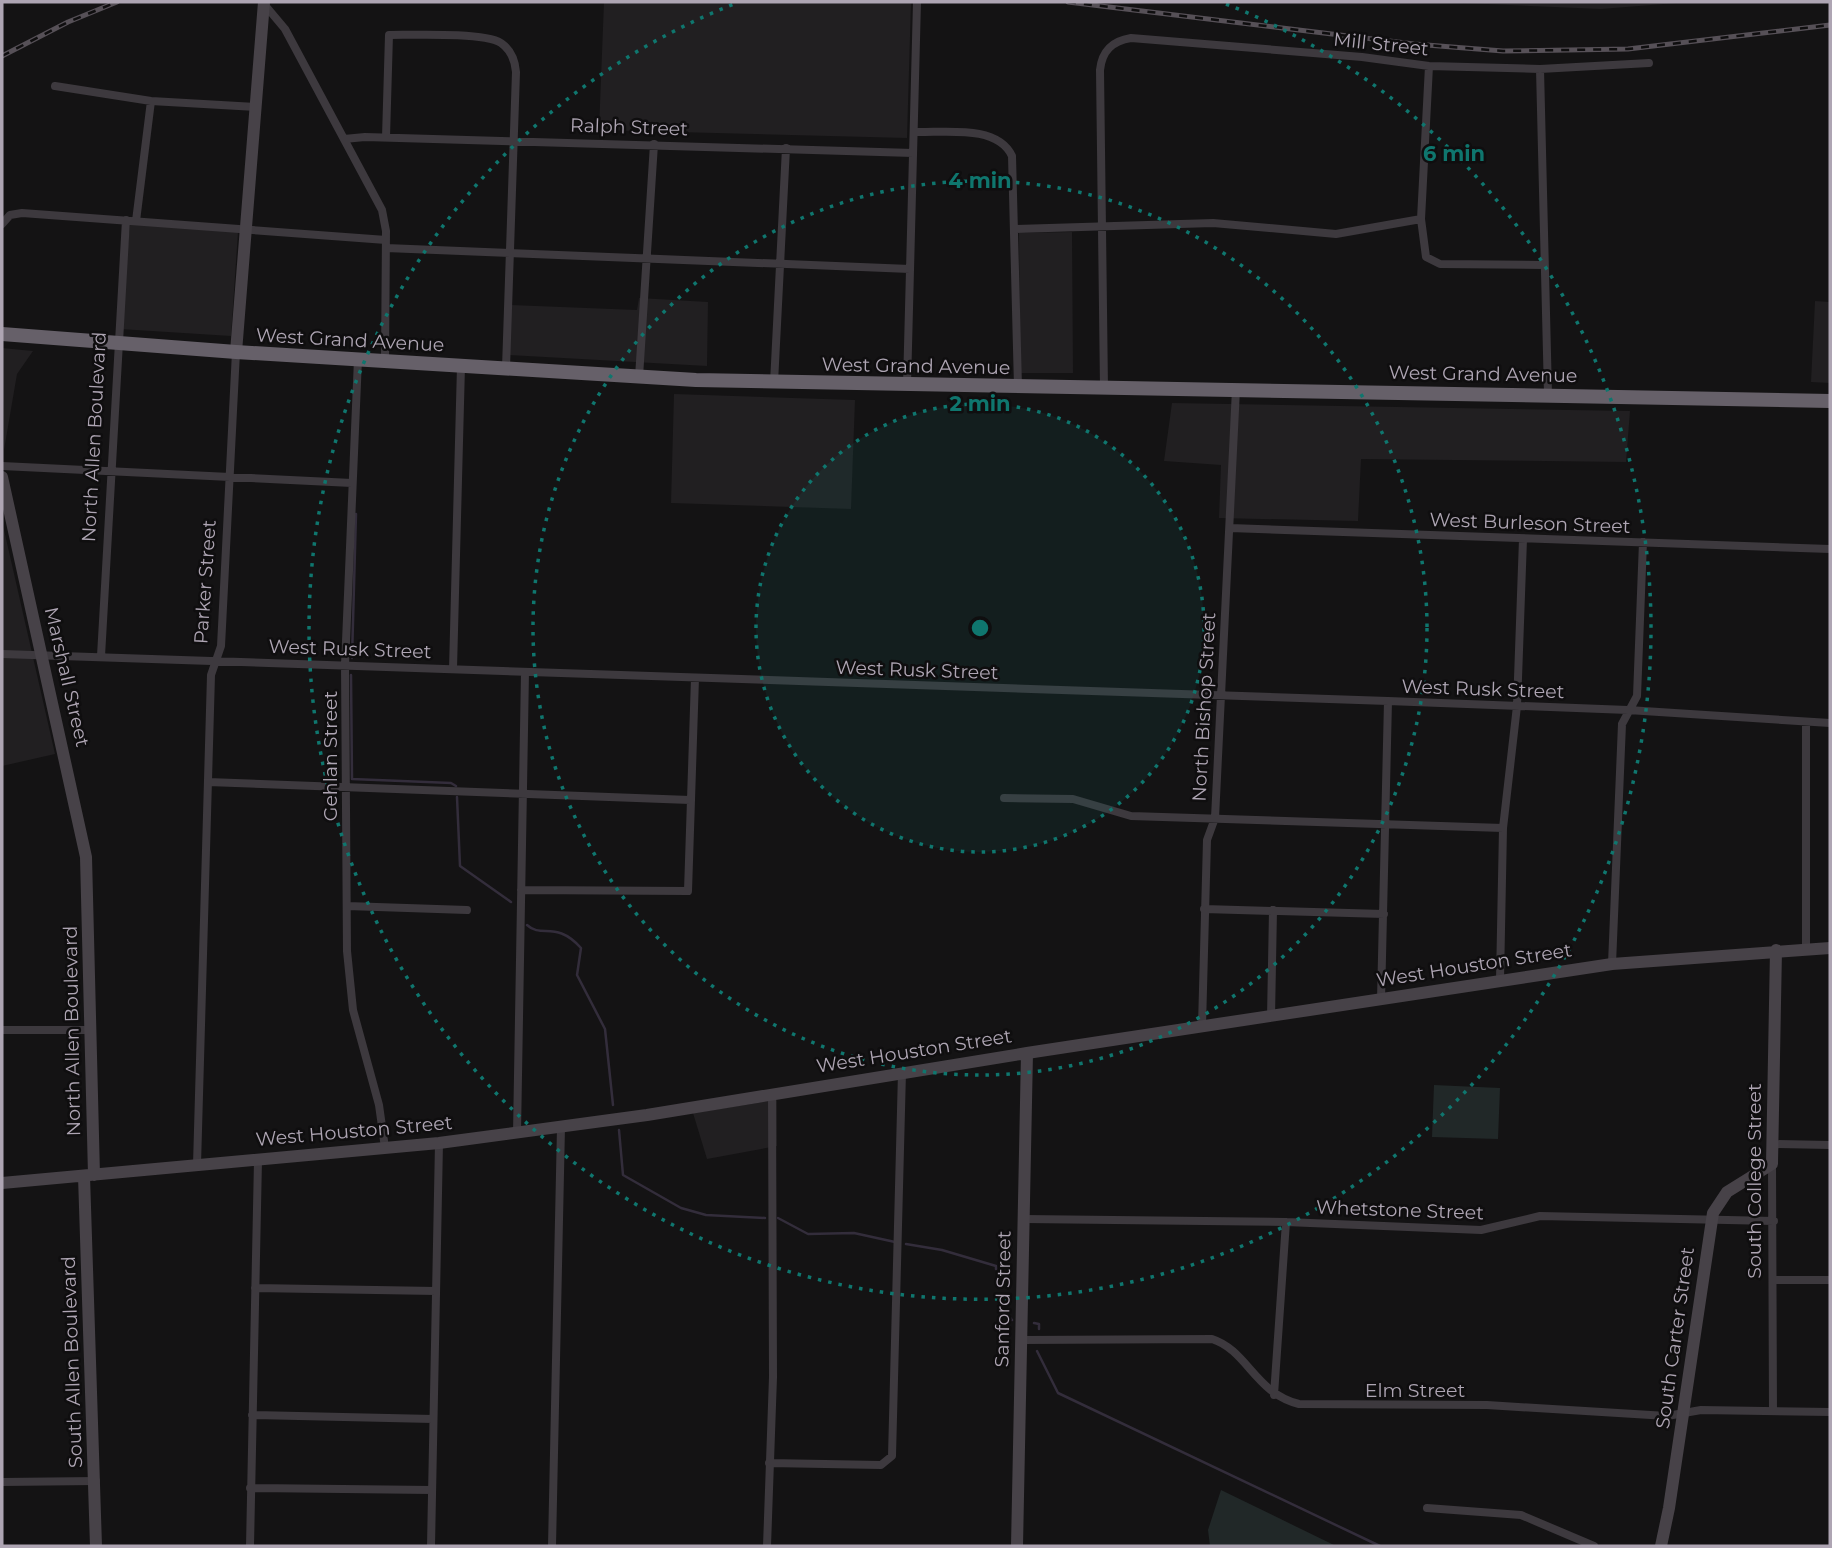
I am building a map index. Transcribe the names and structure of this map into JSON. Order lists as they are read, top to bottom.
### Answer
{
  "streets": {
    "highway": ["West Grand Avenue"],
    "street": [
      "Mill Street",
      "Ralph Street",
      "North Allen Boulevard",
      "West Burleson Street",
      "Parker Street",
      "West Rusk Street",
      "Marshall Street",
      "North Bishop Street",
      "Gehlan Street",
      "West Houston Street",
      "South College Street",
      "Whetstone Street",
      "Sanford Street",
      "South Carter Street",
      "South Allen Boulevard",
      "Elm Street"
    ]
  },
  "crossings": [
    ["West Grand Avenue", "North Allen Boulevard"],
    ["West Grand Avenue", "Parker Street"],
    ["West Grand Avenue", "North Bishop Street"],
    ["West Grand Avenue", "Gehlan Street"],
    ["North Allen Boulevard", "West Rusk Street"],
    ["North Allen Boulevard", "Marshall Street"],
    ["North Allen Boulevard", "West Houston Street"],
    ["North Allen Boulevard", "South Allen Boulevard"],
    ["West Burleson Street", "North Bishop Street"],
    ["Parker Street", "West Rusk Street"],
    ["Parker Street", "West Houston Street"],
    ["West Rusk Street", "Marshall Street"],
    ["West Rusk Street", "North Bishop Street"],
    ["West Rusk Street", "Gehlan Street"],
    ["North Bishop Street", "West Houston Street"],
    ["Gehlan Street", "West Houston Street"],
    ["West Houston Street", "South College Street"],
    ["West Houston Street", "Sanford Street"],
    ["West Houston Street", "South Allen Boulevard"],
    ["South College Street", "Whetstone Street"],
    ["South College Street", "South Carter Street"],
    ["South College Street", "Elm Street"],
    ["Whetstone Street", "Sanford Street"],
    ["Whetstone Street", "South Carter Street"],
    ["South Carter Street", "Elm Street"]
  ],
  "rings": ["6 min", "4 min", "2 min"]
}
